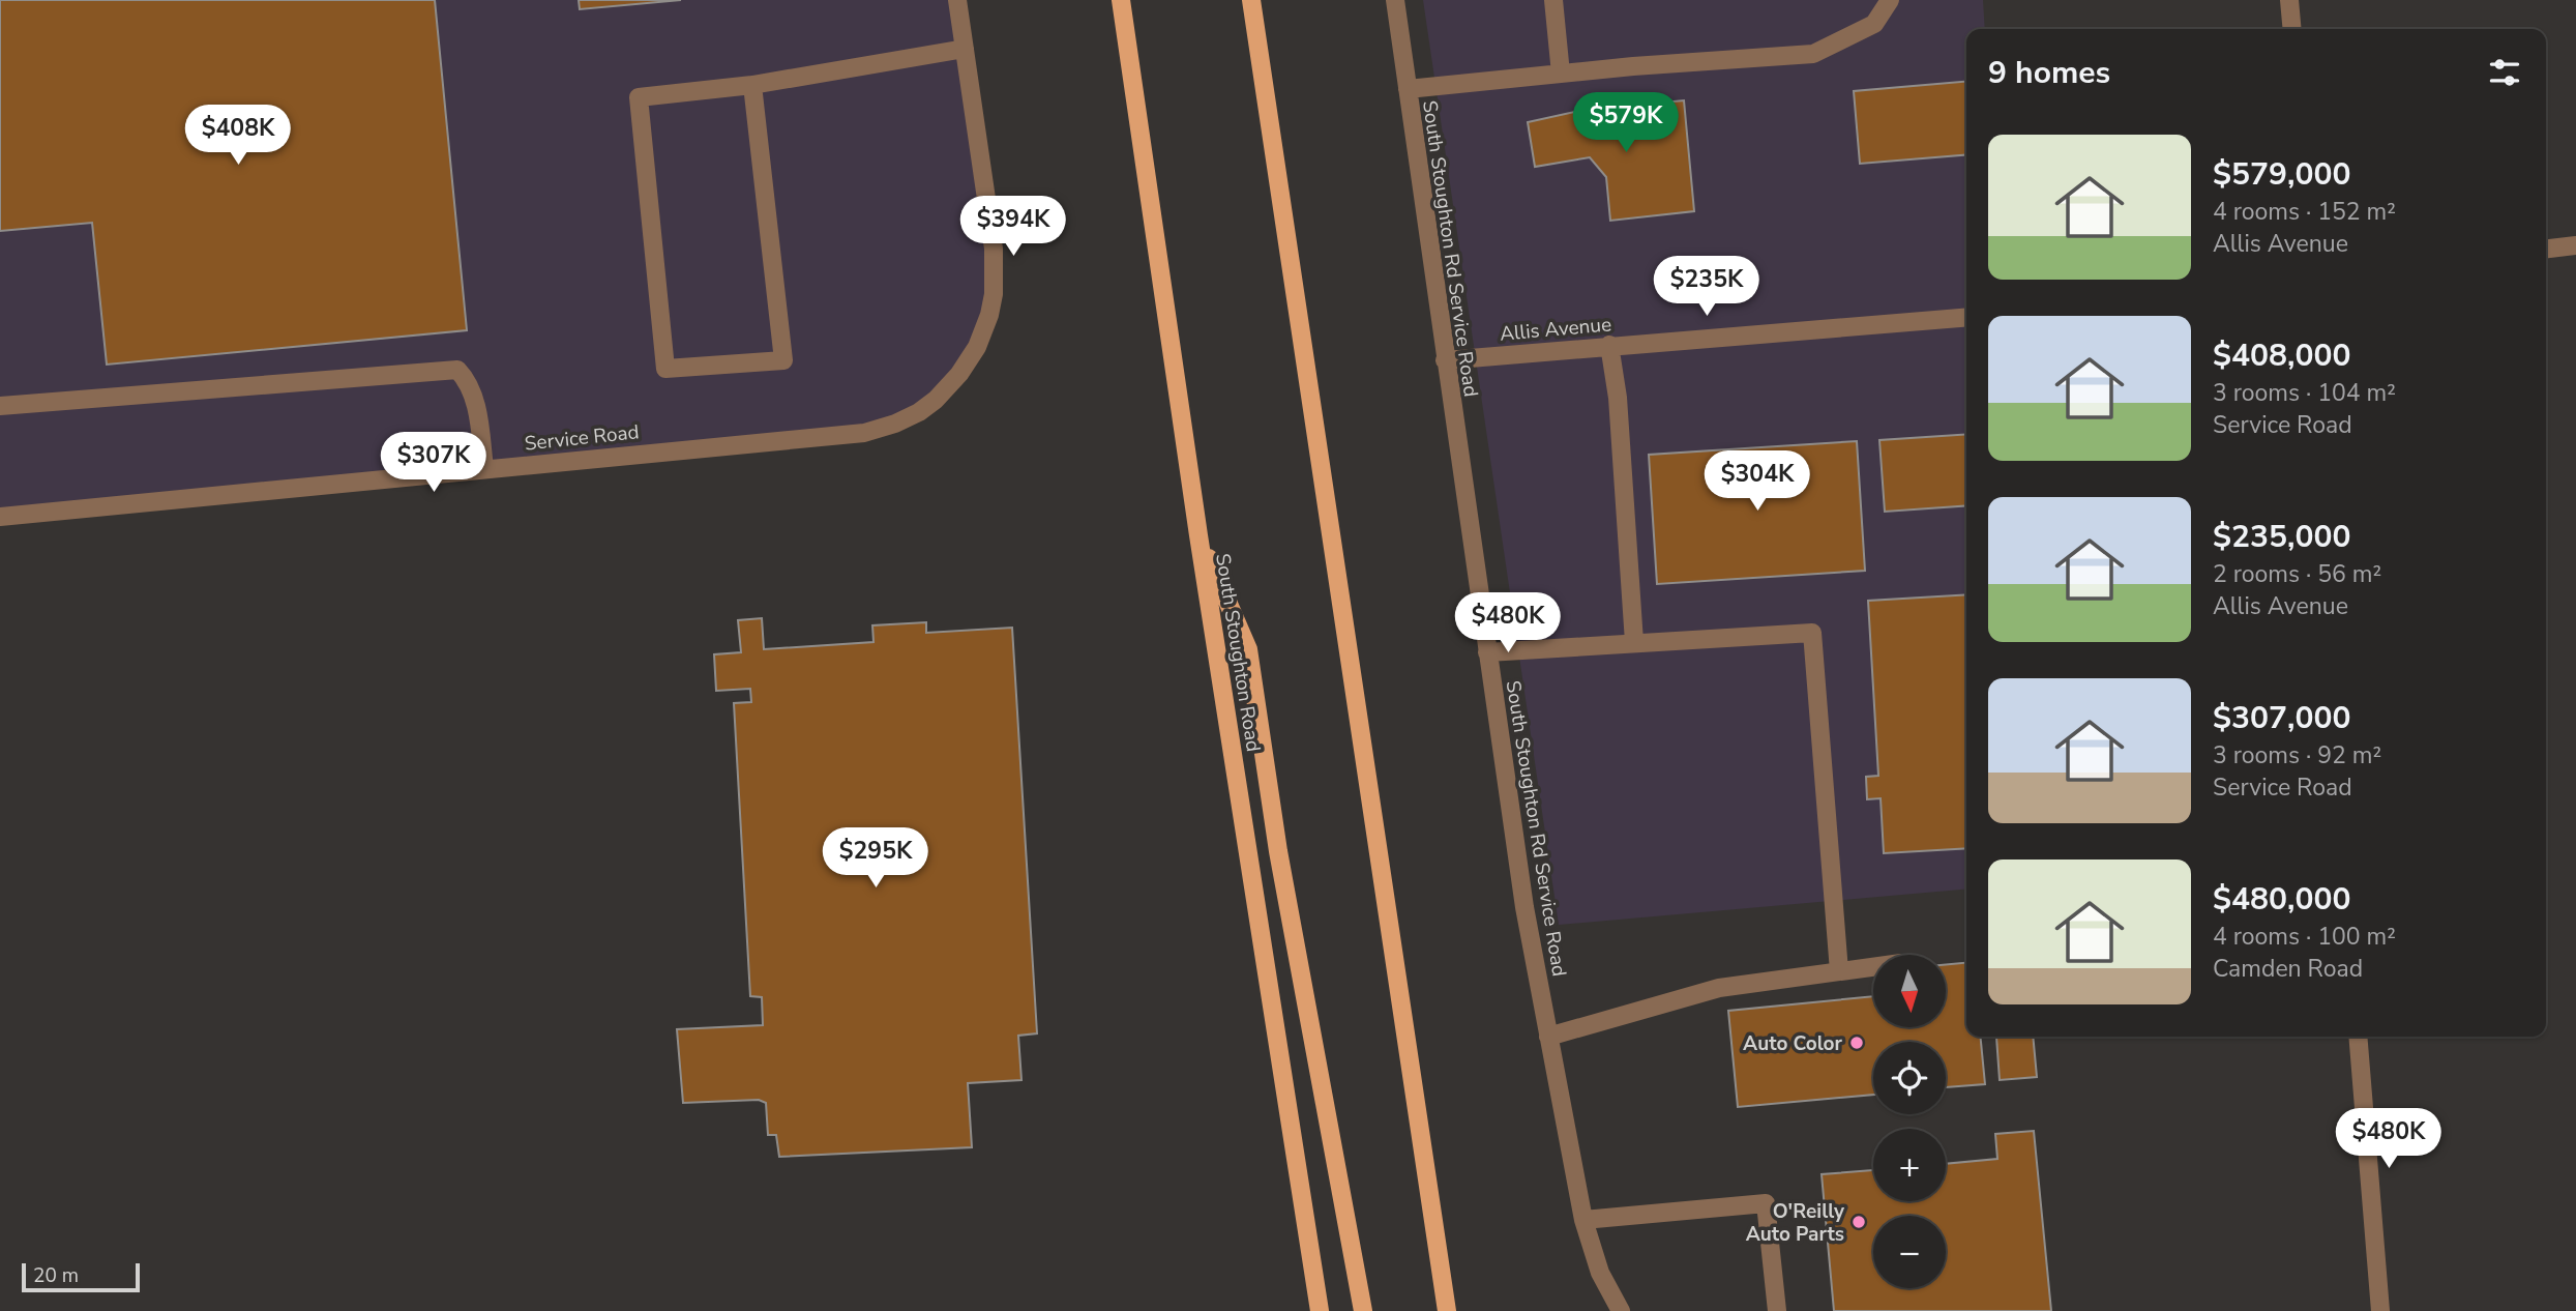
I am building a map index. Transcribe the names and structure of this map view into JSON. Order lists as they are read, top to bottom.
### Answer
{
  "streets": {
    "main road": ["South Stoughton Road"],
    "street": ["South Stoughton Rd Service Road", "Allis Avenue", "Service Road"]
  },
  "crossings": [
    ["South Stoughton Rd Service Road", "Allis Avenue"]
  ],
  "places": ["Auto Color", "O'Reilly Auto Parts"],
  "scale_bar": "20 m",
  "north": "bottom",
  "page": {
    "heading": "9 homes",
    "price": [
      "$579K",
      "$408K",
      "$394K",
      "$235K",
      "$307K",
      "$304K",
      "$480K",
      "$295K",
      "$480K"
    ],
    "list": [
      {
        "name": "$579,000",
        "note": "4 rooms · 152 m² · Allis Avenue"
      },
      {
        "name": "$408,000",
        "note": "3 rooms · 104 m² · Service Road"
      },
      {
        "name": "$235,000",
        "note": "2 rooms · 56 m² · Allis Avenue"
      },
      {
        "name": "$307,000",
        "note": "3 rooms · 92 m² · Service Road"
      },
      {
        "name": "$480,000",
        "note": "4 rooms · 100 m² · Camden Road"
      }
    ],
    "map_buttons": ["+", "−"],
    "scale": "20 m"
  }
}
